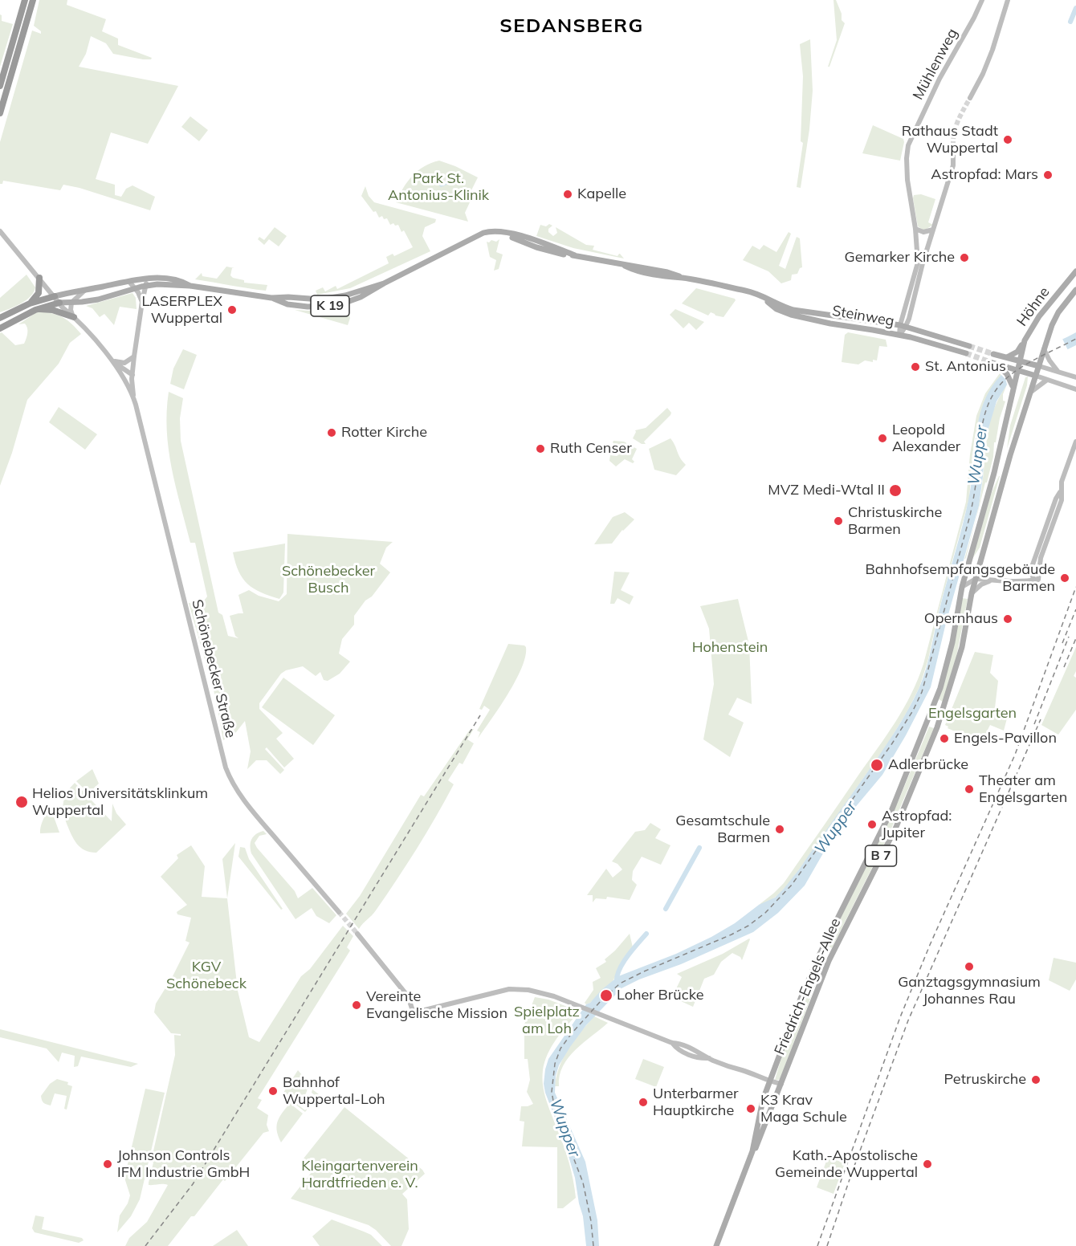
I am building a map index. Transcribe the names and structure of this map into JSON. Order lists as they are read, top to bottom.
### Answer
{
  "streets": {
    "main road": [
      "Mühlenweg",
      "K 19",
      "Höhne",
      "Steinweg",
      "Schönebecker Straße",
      "B 7",
      "Friedrich-Engels-Allee"
    ]
  },
  "crossings": [
    ["Mühlenweg", "Steinweg"],
    ["K 19", "Steinweg"],
    ["K 19", "Schönebecker Straße"],
    ["Höhne", "Friedrich-Engels-Allee"]
  ],
  "districts": ["SEDANSBERG"],
  "water": ["Wupper"],
  "parks": [
    "Park St. Antonius-Klinik",
    "Schönebecker Busch",
    "Hohenstein",
    "Engelsgarten",
    "KGV Schönebeck",
    "Spielplatz am Loh",
    "Kleingartenverein Hardtfrieden e. V."
  ],
  "places": [
    "Rathaus Stadt Wuppertal",
    "Astropfad: Mars",
    "Kapelle",
    "Gemarker Kirche",
    "LASERPLEX Wuppertal",
    "St. Antonius",
    "Rotter Kirche",
    "Leopold Alexander",
    "Ruth Censer",
    "MVZ Medi-Wtal II",
    "Christuskirche Barmen",
    "Bahnhofsempfangsgebäude Barmen",
    "Opernhaus",
    "Engels-Pavillon",
    "Adlerbrücke",
    "Theater am Engelsgarten",
    "Helios Universitätsklinkum Wuppertal",
    "Astropfad: Jupiter",
    "Gesamtschule Barmen",
    "Ganztagsgymnasium Johannes Rau",
    "Loher Brücke",
    "Vereinte Evangelische Mission",
    "Petruskirche",
    "Bahnhof Wuppertal-Loh",
    "Unterbarmer Hauptkirche",
    "K3 Krav Maga Schule",
    "Johnson Controls IFM Industrie GmbH",
    "Kath.-Apostolische Gemeinde Wuppertal"
  ]
}
